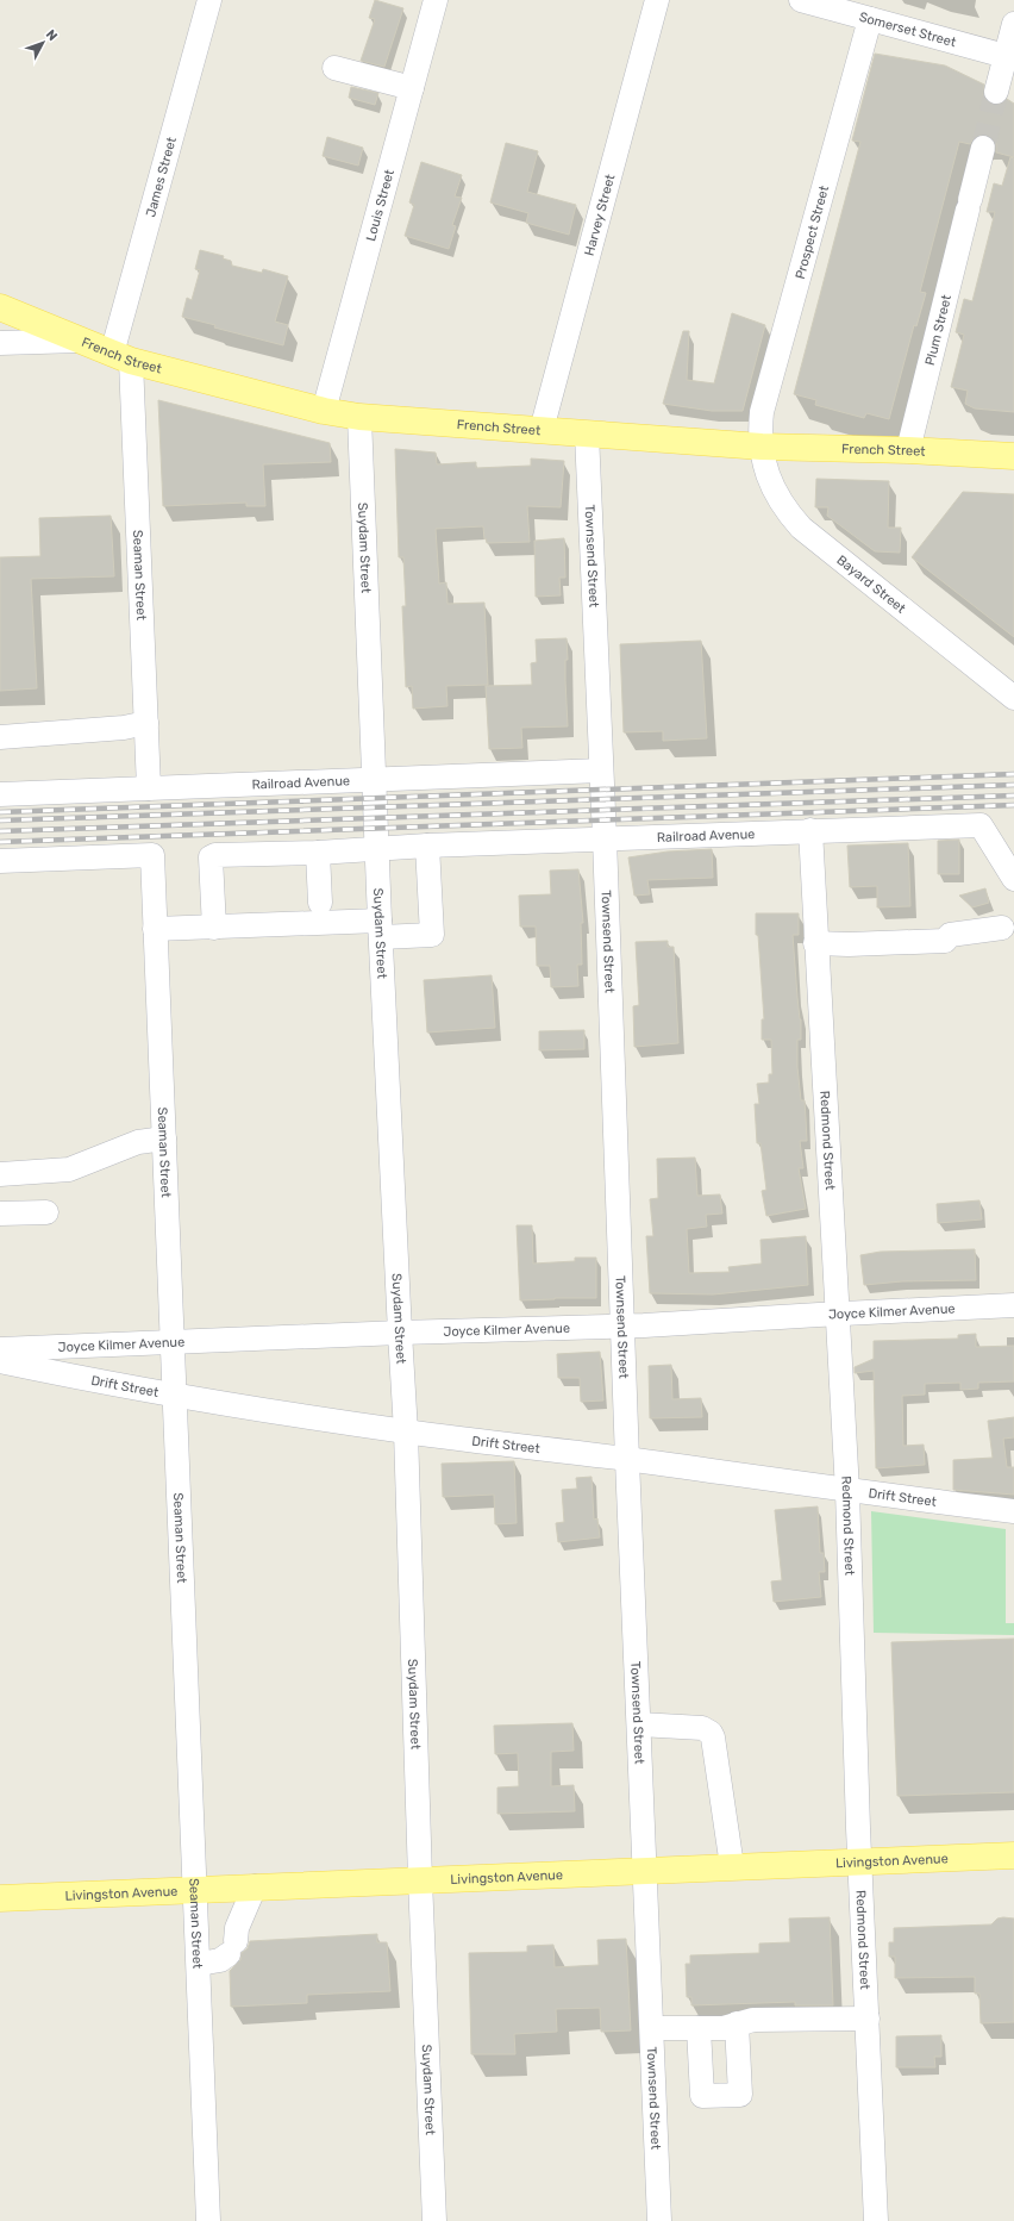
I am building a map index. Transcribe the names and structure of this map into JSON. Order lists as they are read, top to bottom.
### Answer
{
  "streets": {
    "main road": ["French Street", "Livingston Avenue"],
    "street": [
      "Somerset Street",
      "James Street",
      "Louis Street",
      "Harvey Street",
      "Prospect Street",
      "Plum Street",
      "Suydam Street",
      "Townsend Street",
      "Seaman Street",
      "Bayard Street",
      "Railroad Avenue",
      "Redmond Street",
      "Joyce Kilmer Avenue",
      "Drift Street"
    ]
  },
  "crossings": [
    ["Somerset Street", "Prospect Street"],
    ["James Street", "French Street"],
    ["James Street", "Seaman Street"],
    ["Louis Street", "French Street"],
    ["Harvey Street", "French Street"],
    ["Prospect Street", "French Street"],
    ["Prospect Street", "Bayard Street"],
    ["Plum Street", "French Street"],
    ["French Street", "Suydam Street"],
    ["French Street", "Townsend Street"],
    ["French Street", "Seaman Street"],
    ["French Street", "Bayard Street"],
    ["Suydam Street", "Railroad Avenue"],
    ["Suydam Street", "Joyce Kilmer Avenue"],
    ["Suydam Street", "Drift Street"],
    ["Suydam Street", "Livingston Avenue"],
    ["Townsend Street", "Railroad Avenue"],
    ["Townsend Street", "Joyce Kilmer Avenue"],
    ["Townsend Street", "Drift Street"],
    ["Townsend Street", "Livingston Avenue"],
    ["Seaman Street", "Railroad Avenue"],
    ["Seaman Street", "Joyce Kilmer Avenue"],
    ["Seaman Street", "Drift Street"],
    ["Seaman Street", "Livingston Avenue"],
    ["Railroad Avenue", "Redmond Street"],
    ["Redmond Street", "Joyce Kilmer Avenue"],
    ["Redmond Street", "Drift Street"],
    ["Redmond Street", "Livingston Avenue"]
  ],
  "north": "top right"
}
